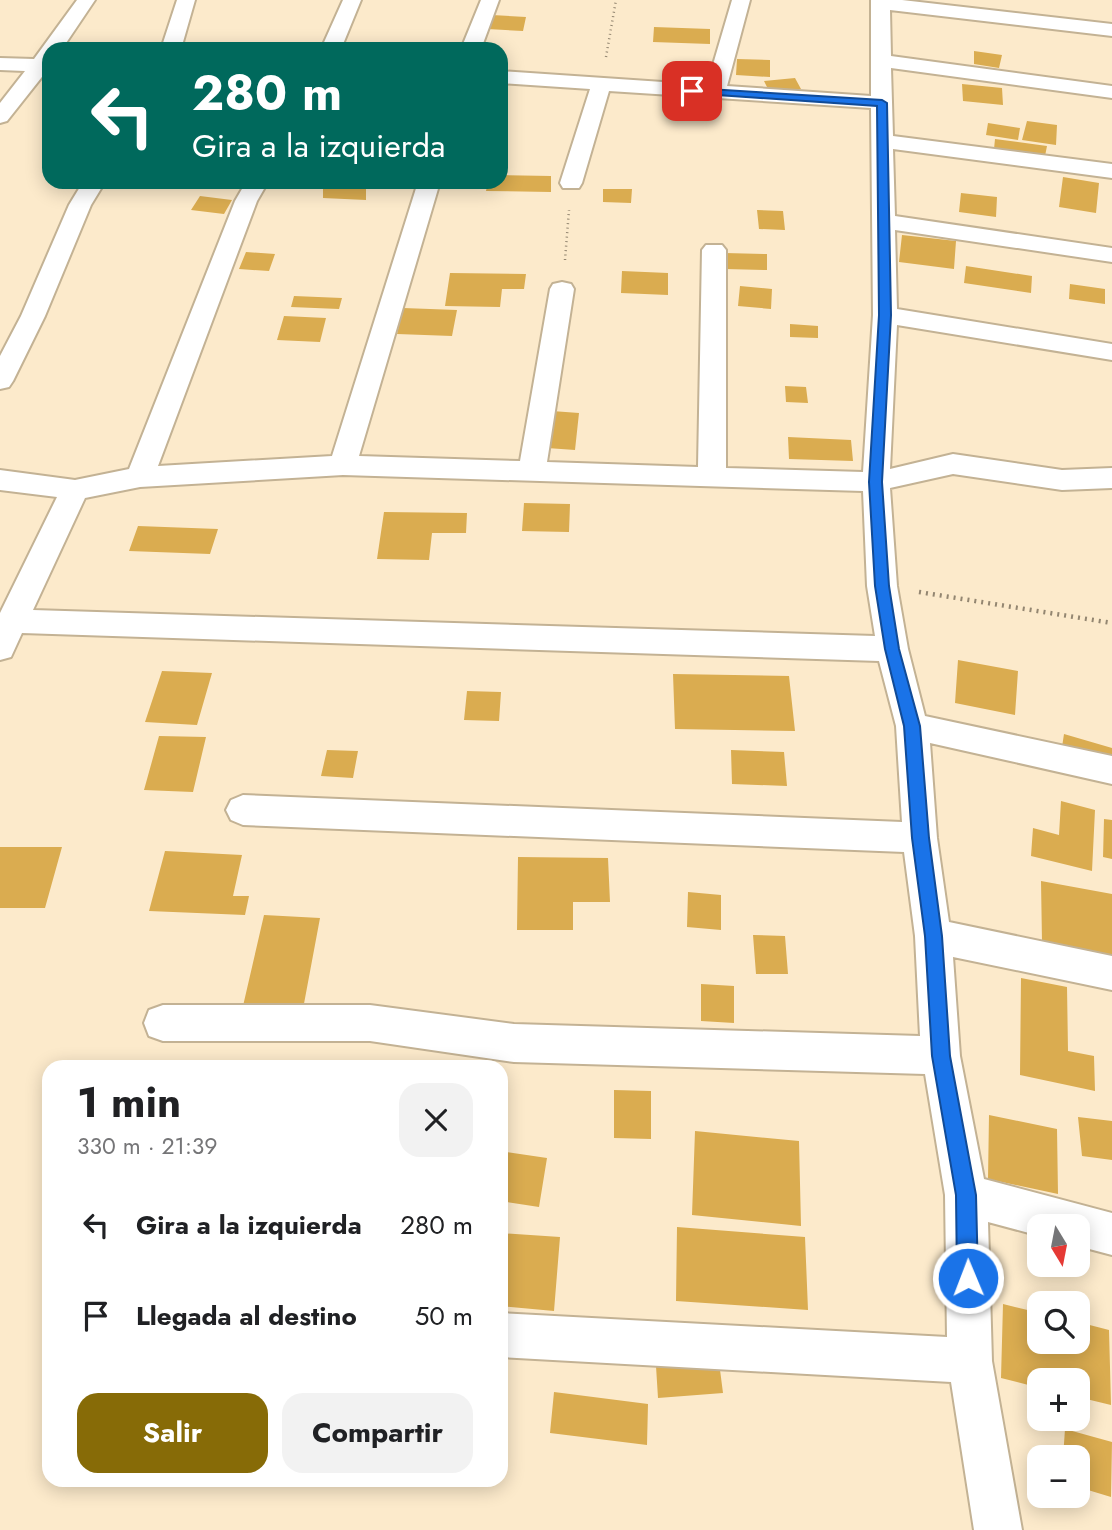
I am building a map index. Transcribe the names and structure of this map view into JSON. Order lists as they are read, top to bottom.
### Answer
{
  "north": "bottom",
  "page": {
    "turn": ["280 m", "Gira a la izquierda"],
    "heading": ["1 min", "330 m · 21:39"],
    "list": [
      {
        "name": "Gira a la izquierda",
        "value": "280 m"
      },
      {
        "name": "Llegada al destino",
        "value": "50 m"
      }
    ],
    "map_buttons": ["+", "−"],
    "buttons": ["Salir", "Compartir"]
  }
}
